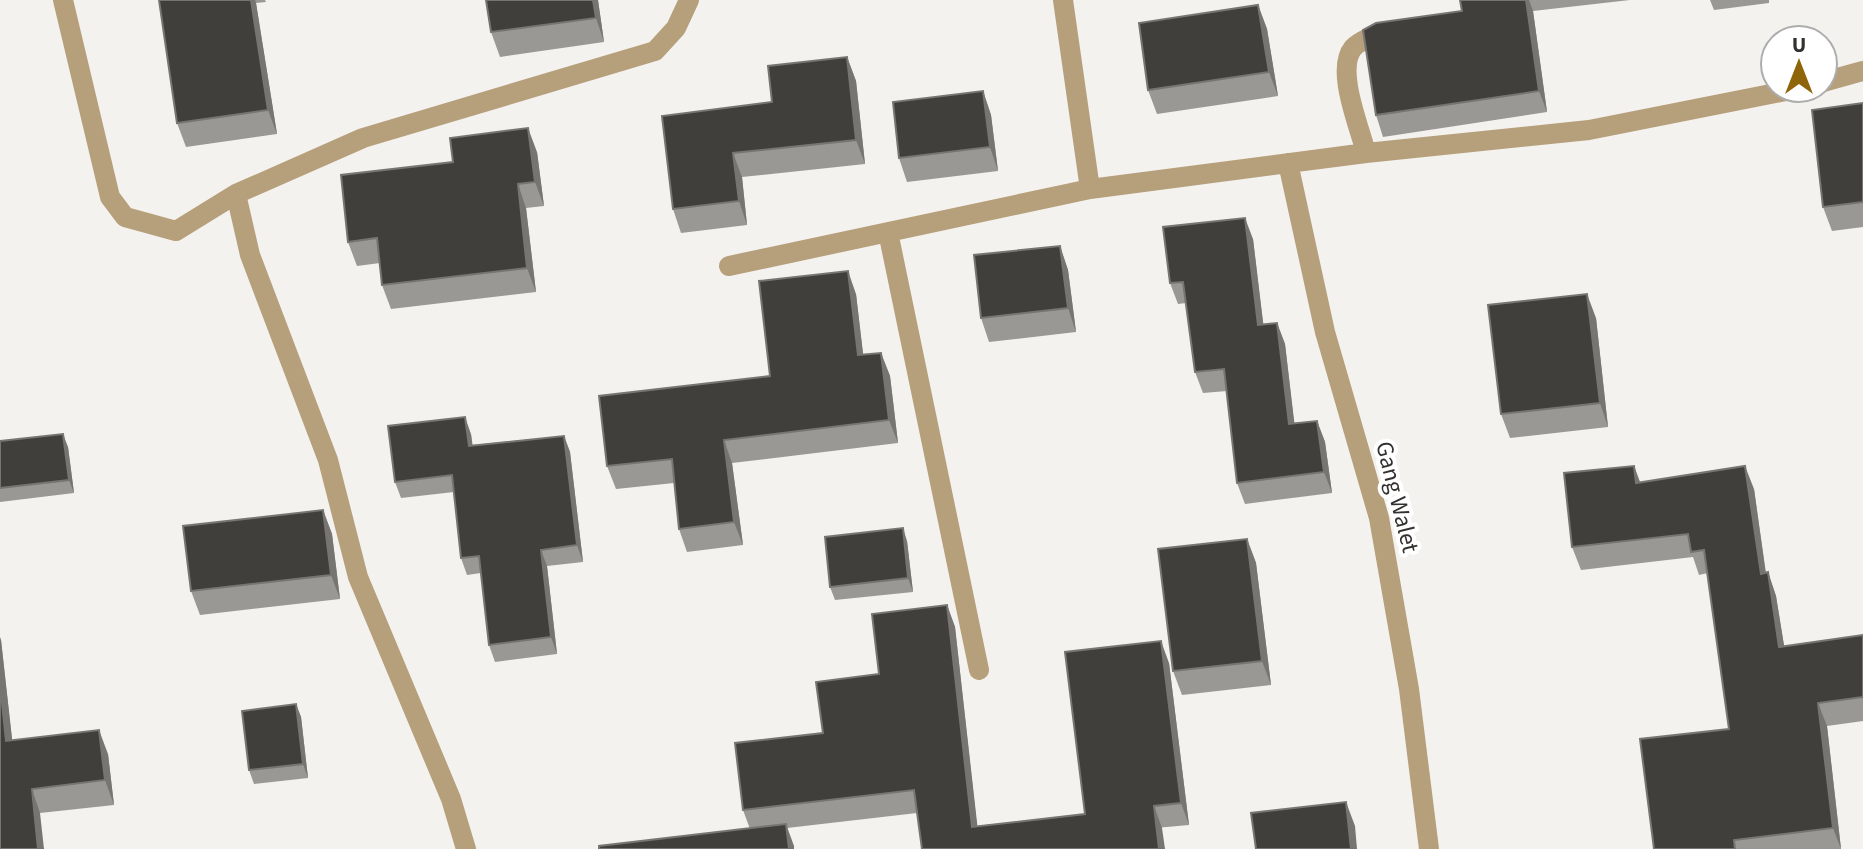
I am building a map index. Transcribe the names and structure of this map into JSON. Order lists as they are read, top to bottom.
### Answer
{
  "streets": {
    "street": ["Gang Walet"]
  },
  "north": "top"
}
